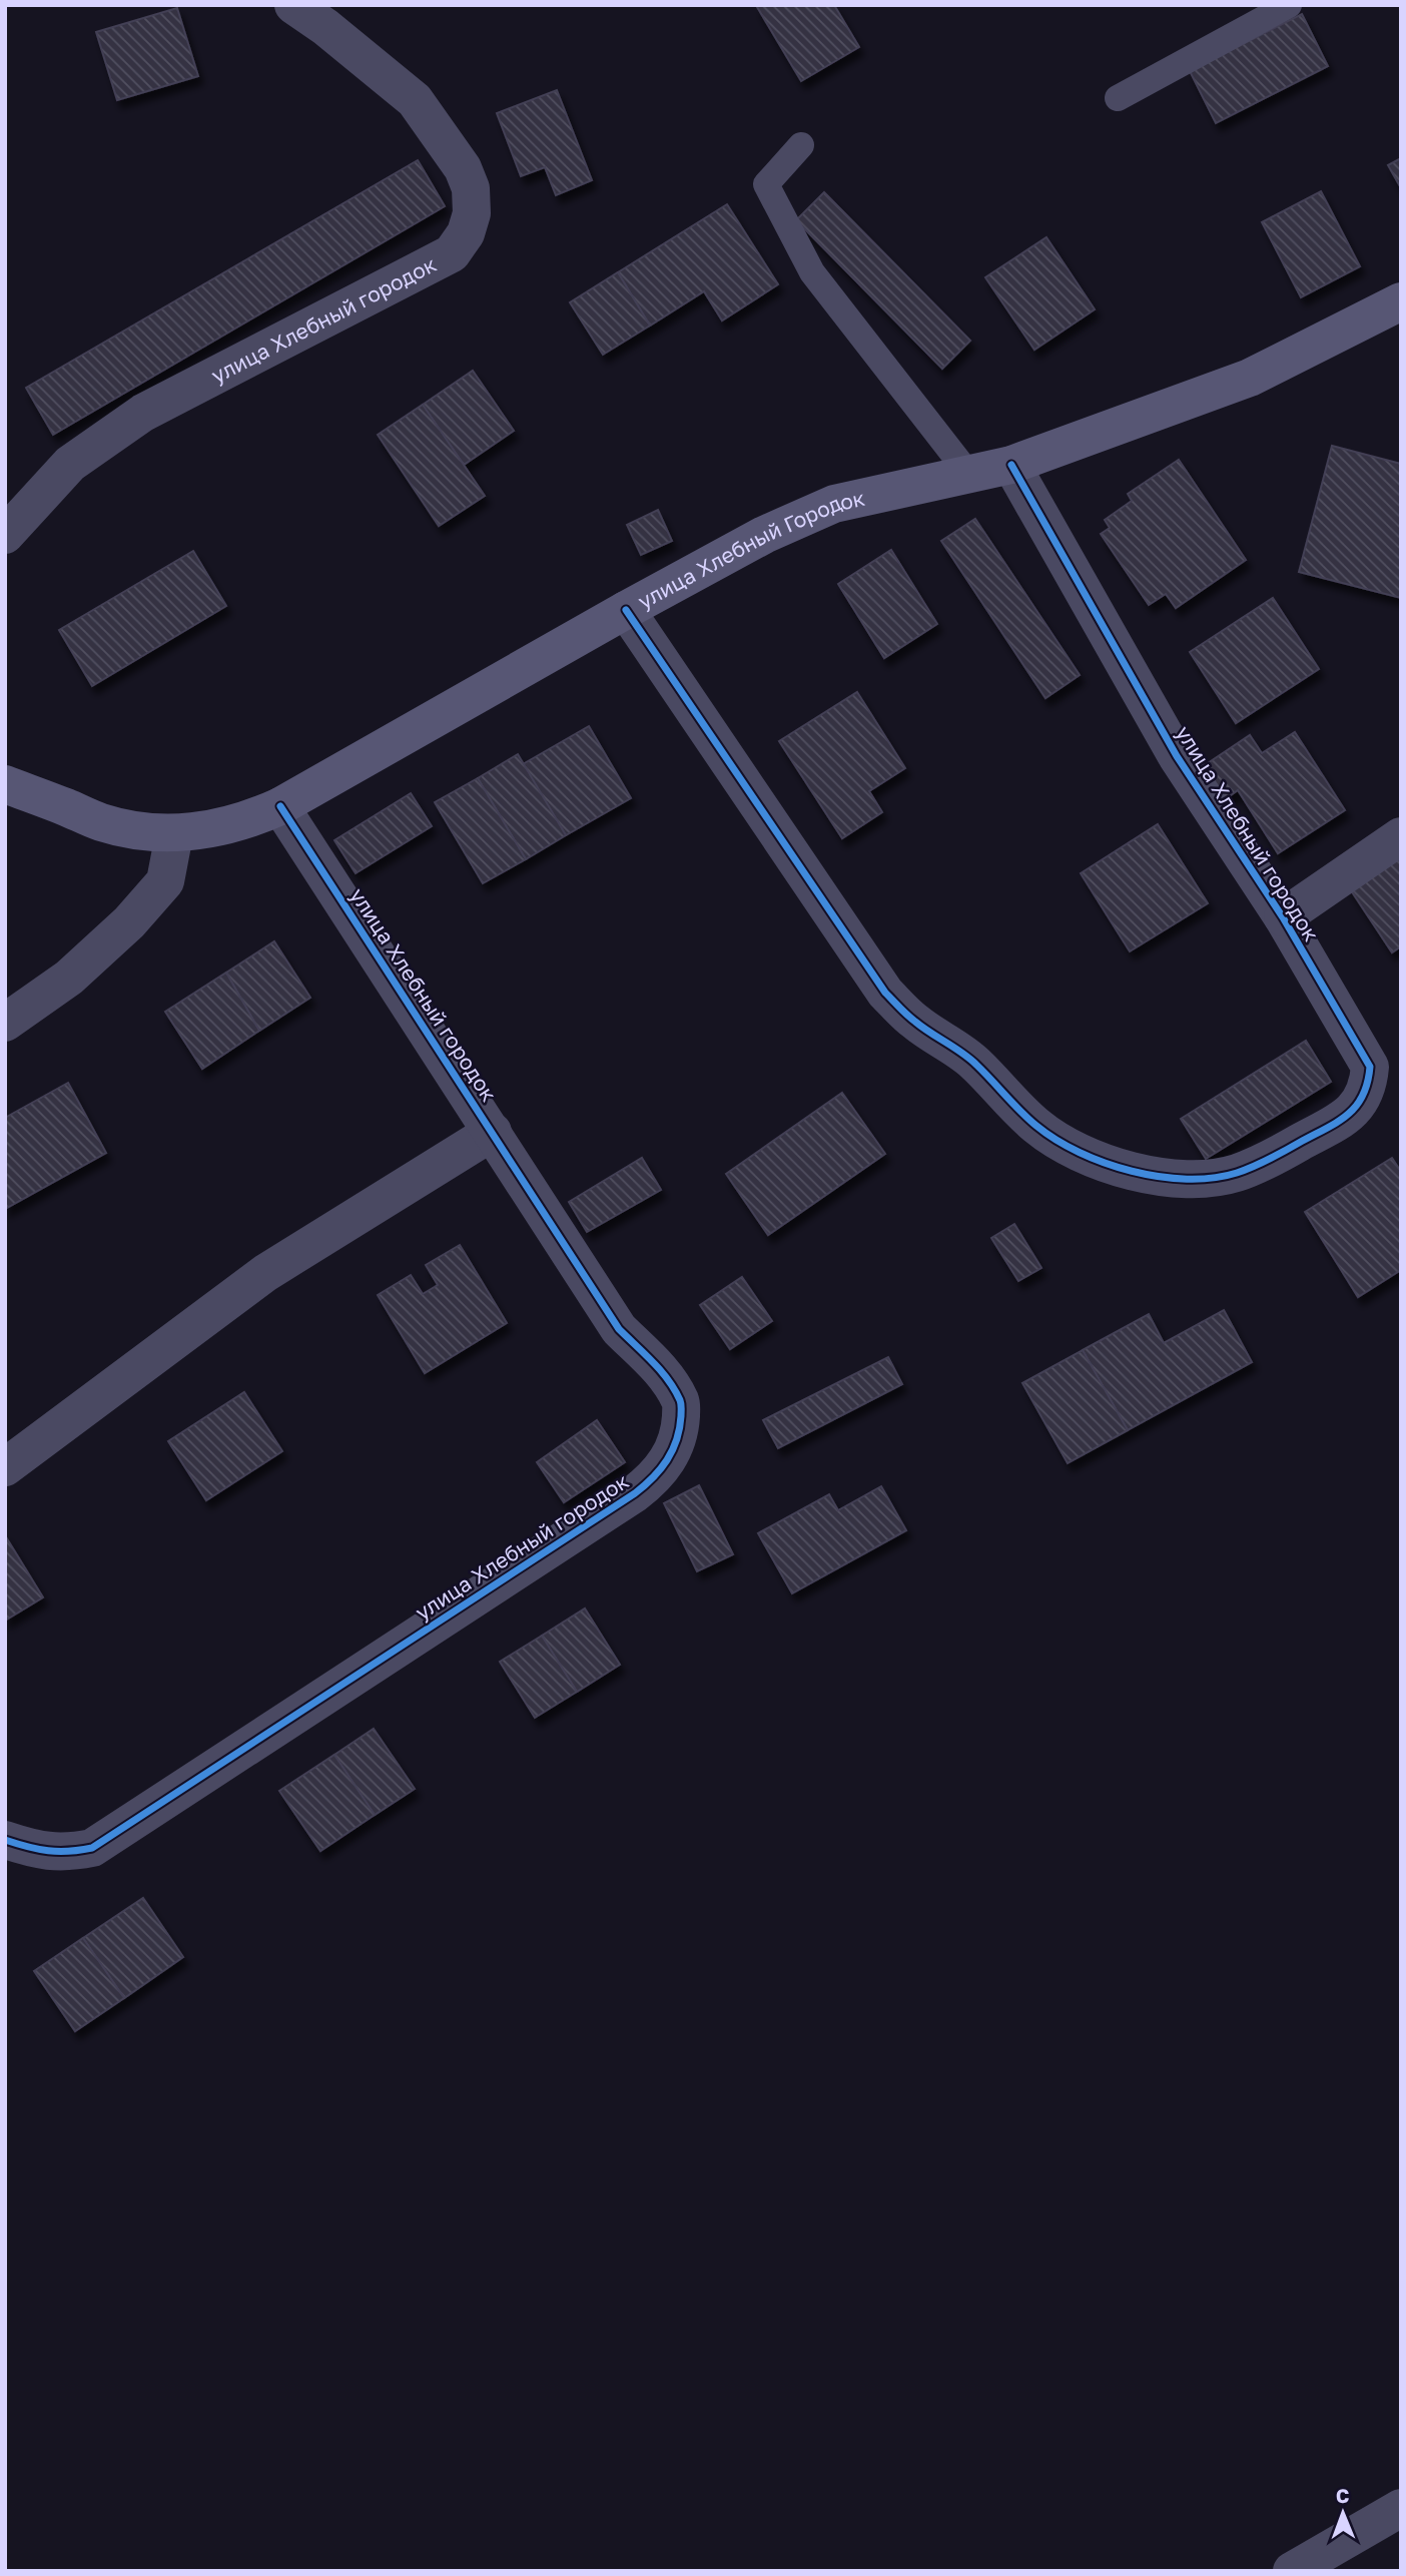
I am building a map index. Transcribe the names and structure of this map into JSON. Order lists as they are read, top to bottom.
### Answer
{
  "streets": {
    "street": ["улица Хлебный городок", "улица Хлебный Городок"]
  },
  "crossings": [
    ["улица Хлебный городок", "улица Хлебный Городок"]
  ],
  "north": "top"
}
